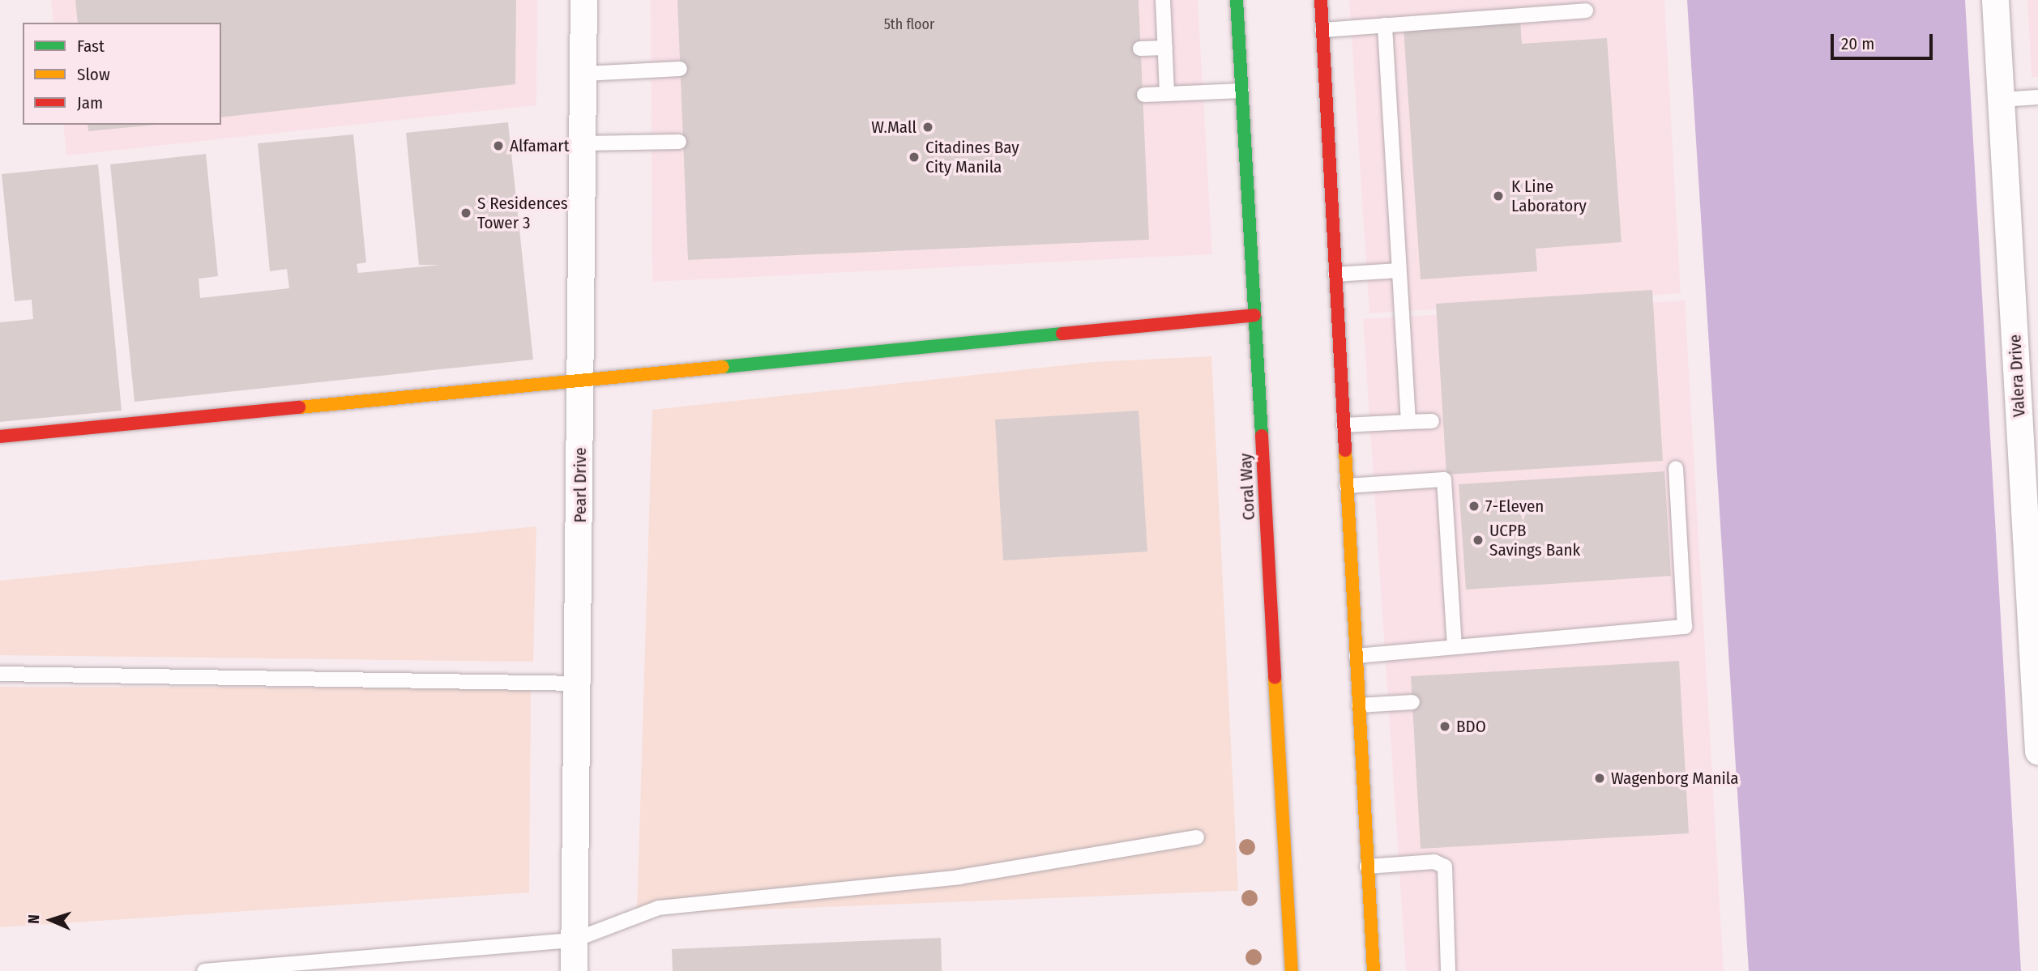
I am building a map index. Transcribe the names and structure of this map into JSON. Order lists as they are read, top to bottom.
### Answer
{
  "streets": {
    "street": ["Valera Drive", "Pearl Drive", "Coral Way"]
  },
  "places": [
    "W.Mall",
    "Alfamart",
    "Citadines Bay City Manila",
    "K Line Laboratory",
    "S Residences Tower 3",
    "7-Eleven",
    "UCPB Savings Bank",
    "BDO",
    "Wagenborg Manila"
  ],
  "house_numbers": ["5th floor"],
  "legend": ["Fast", "Slow", "Jam"],
  "scale_bar": "20 m",
  "north": "left"
}
